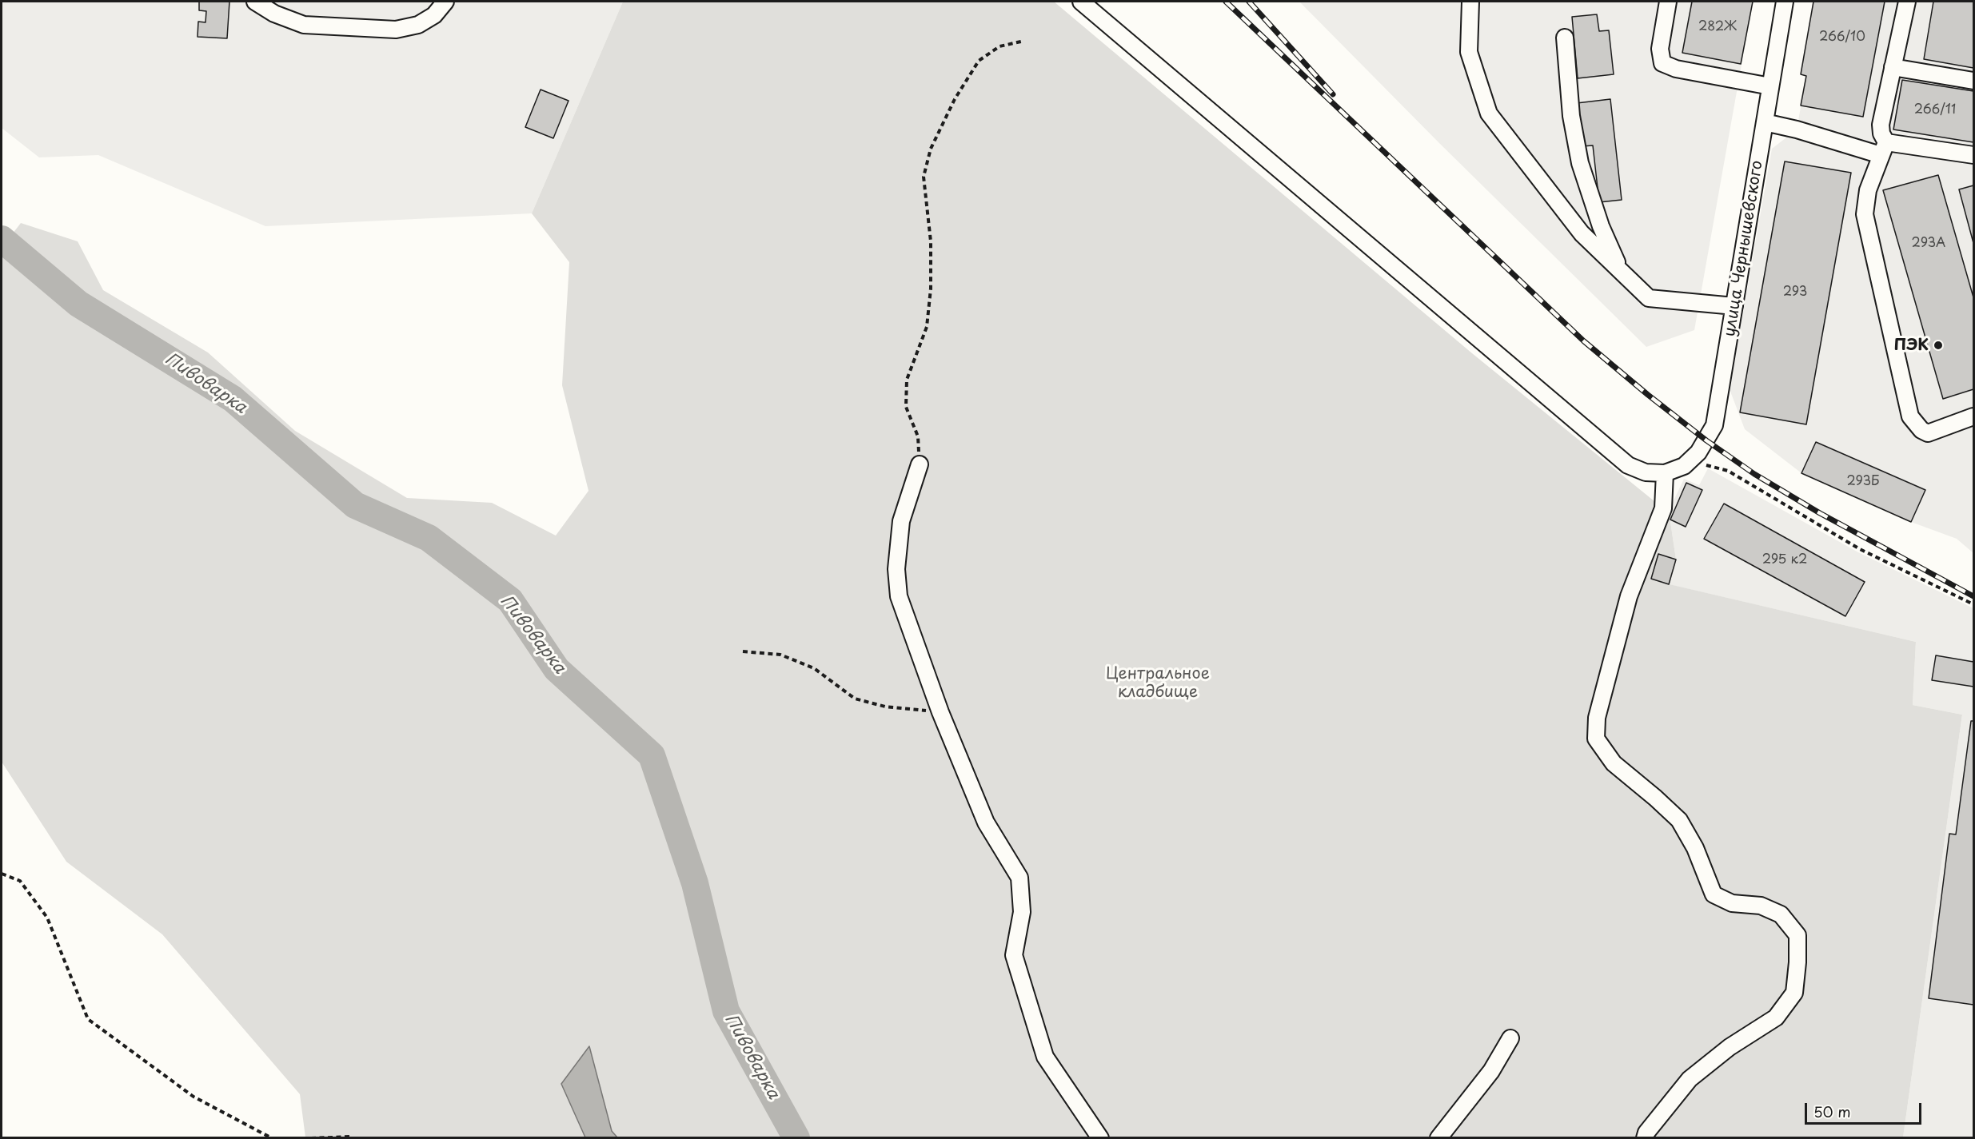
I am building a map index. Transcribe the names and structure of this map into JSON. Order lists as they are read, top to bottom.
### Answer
{
  "streets": {
    "street": ["улица Чернышевского"]
  },
  "water": ["Пивоварка"],
  "parks": ["Центральное кладбище"],
  "places": ["ПЭК"],
  "house_numbers": [
    "282Ж",
    "266/10",
    "266/11",
    "293А",
    "293",
    "293Б",
    "295 к2"
  ],
  "scale_bar": "50 m"
}
